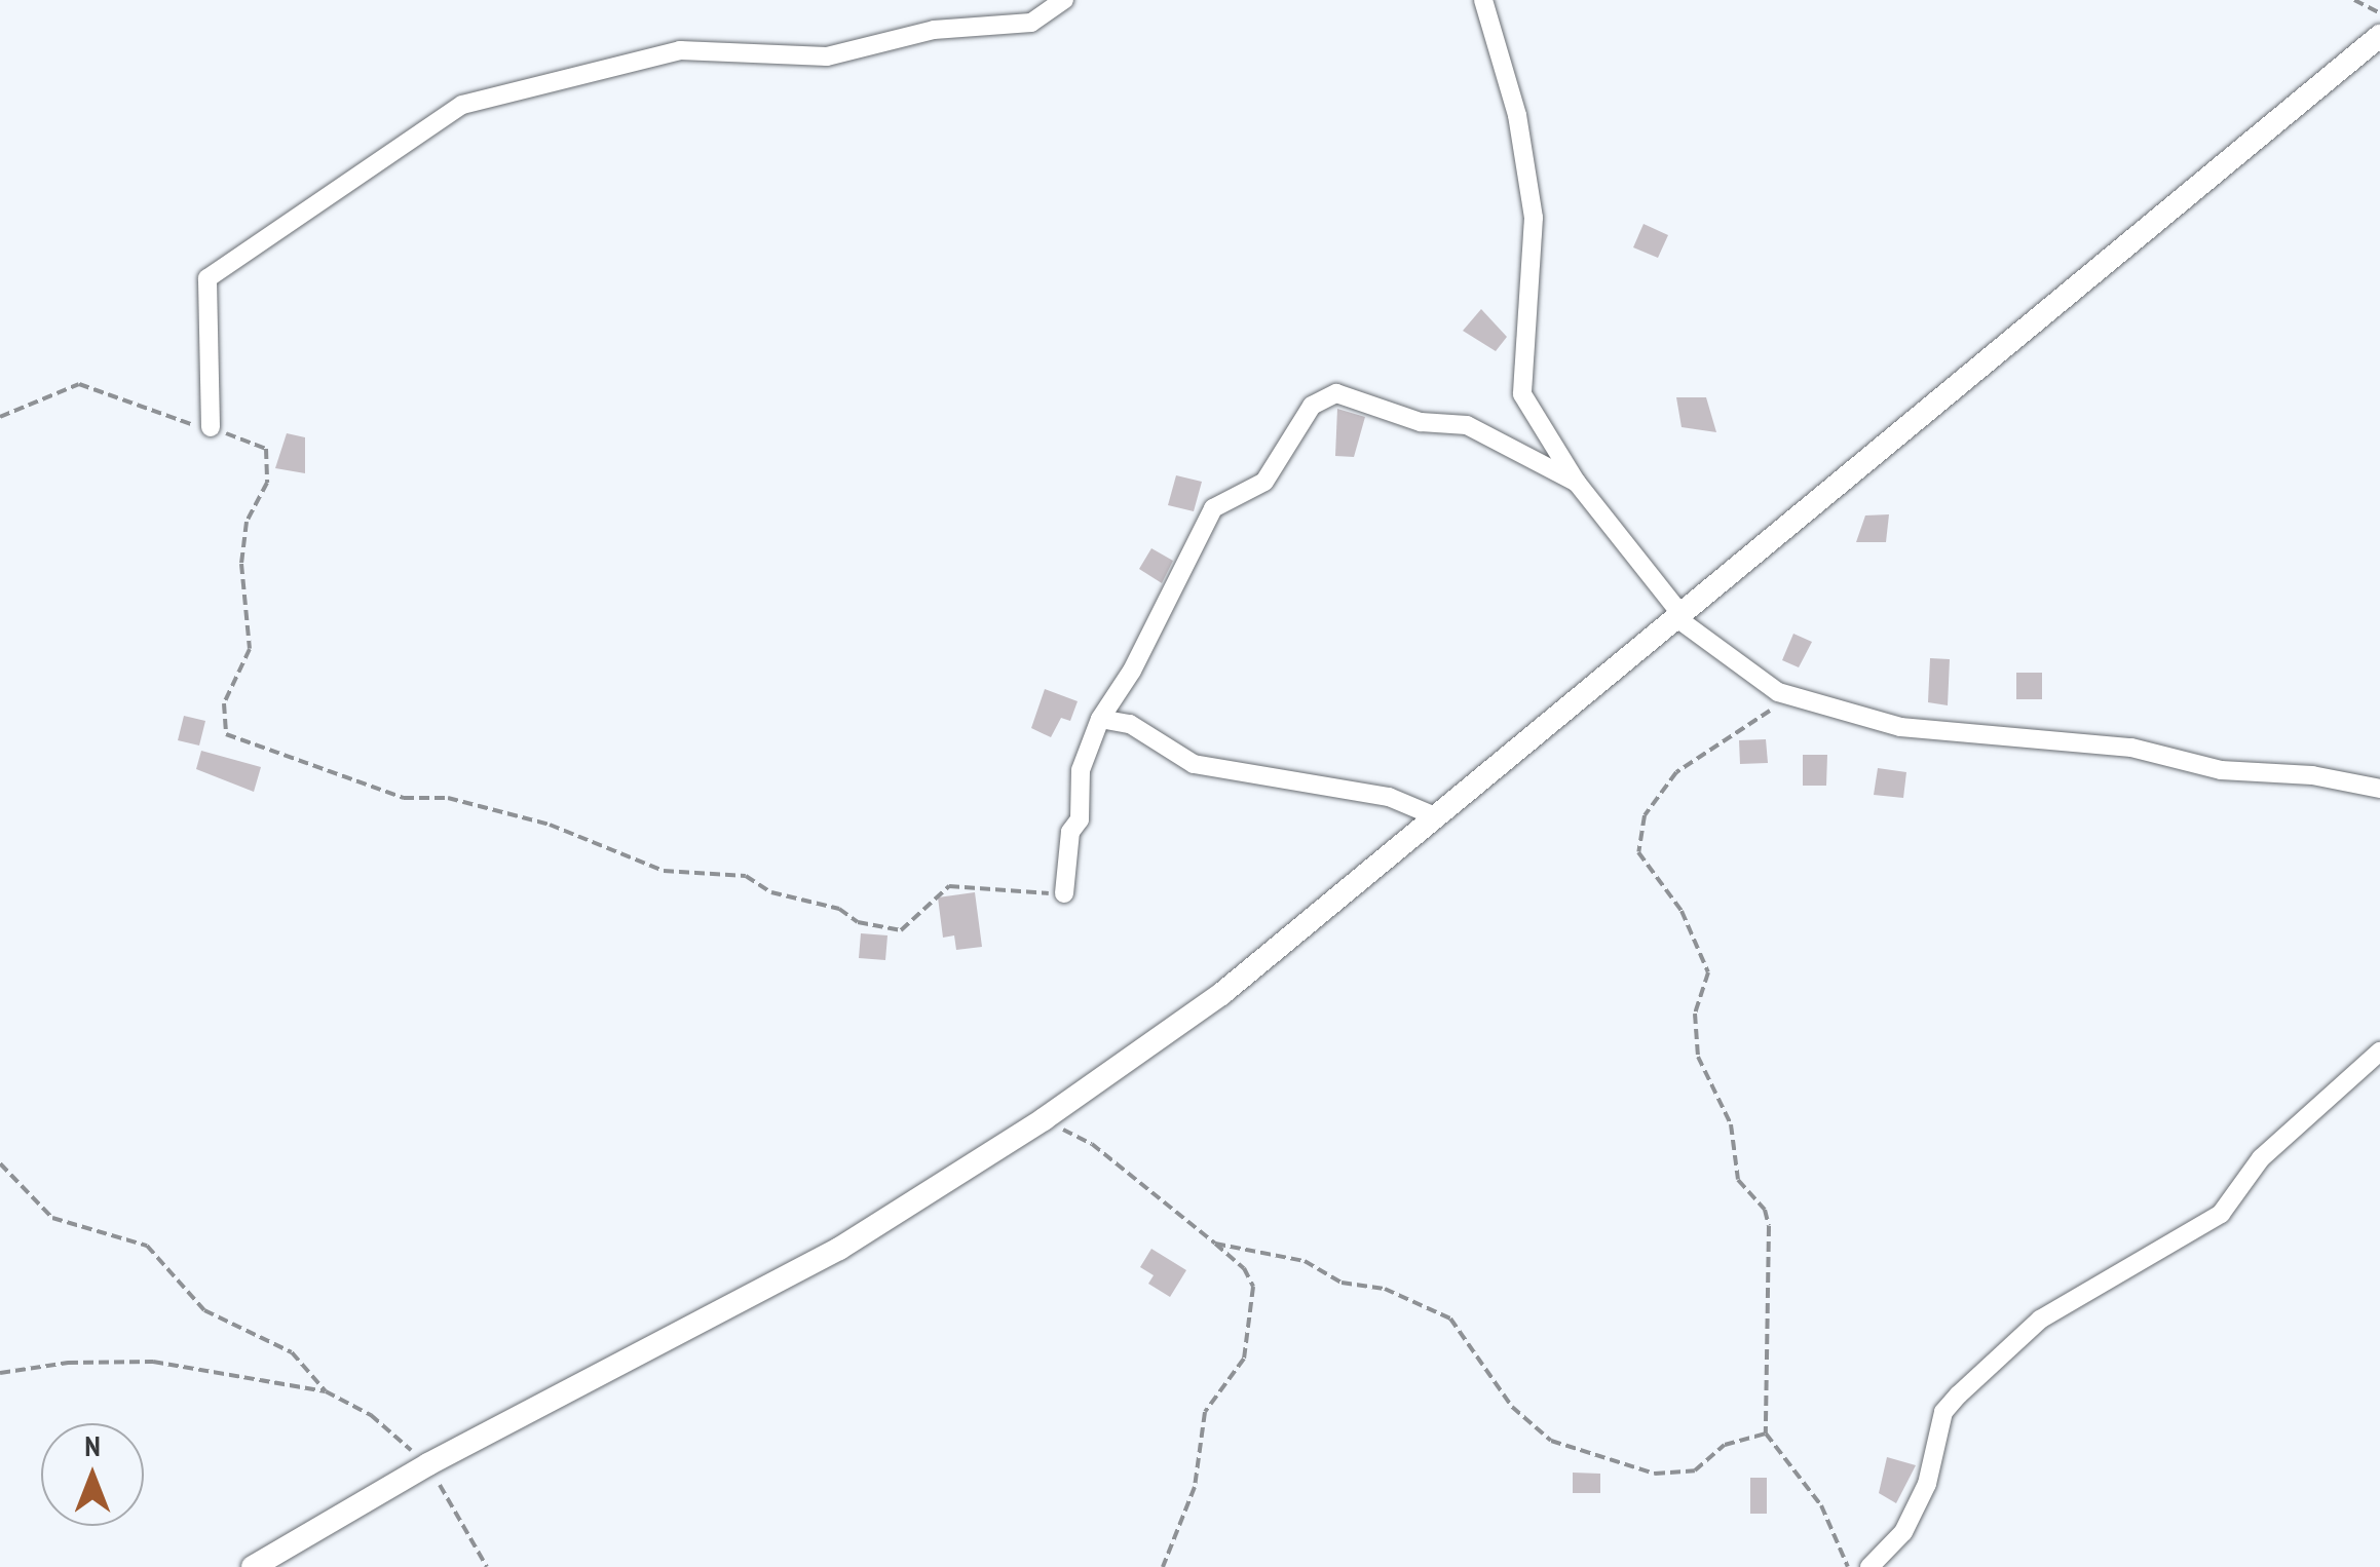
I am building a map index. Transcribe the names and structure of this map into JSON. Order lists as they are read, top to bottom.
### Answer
{
  "north": "top"
}
